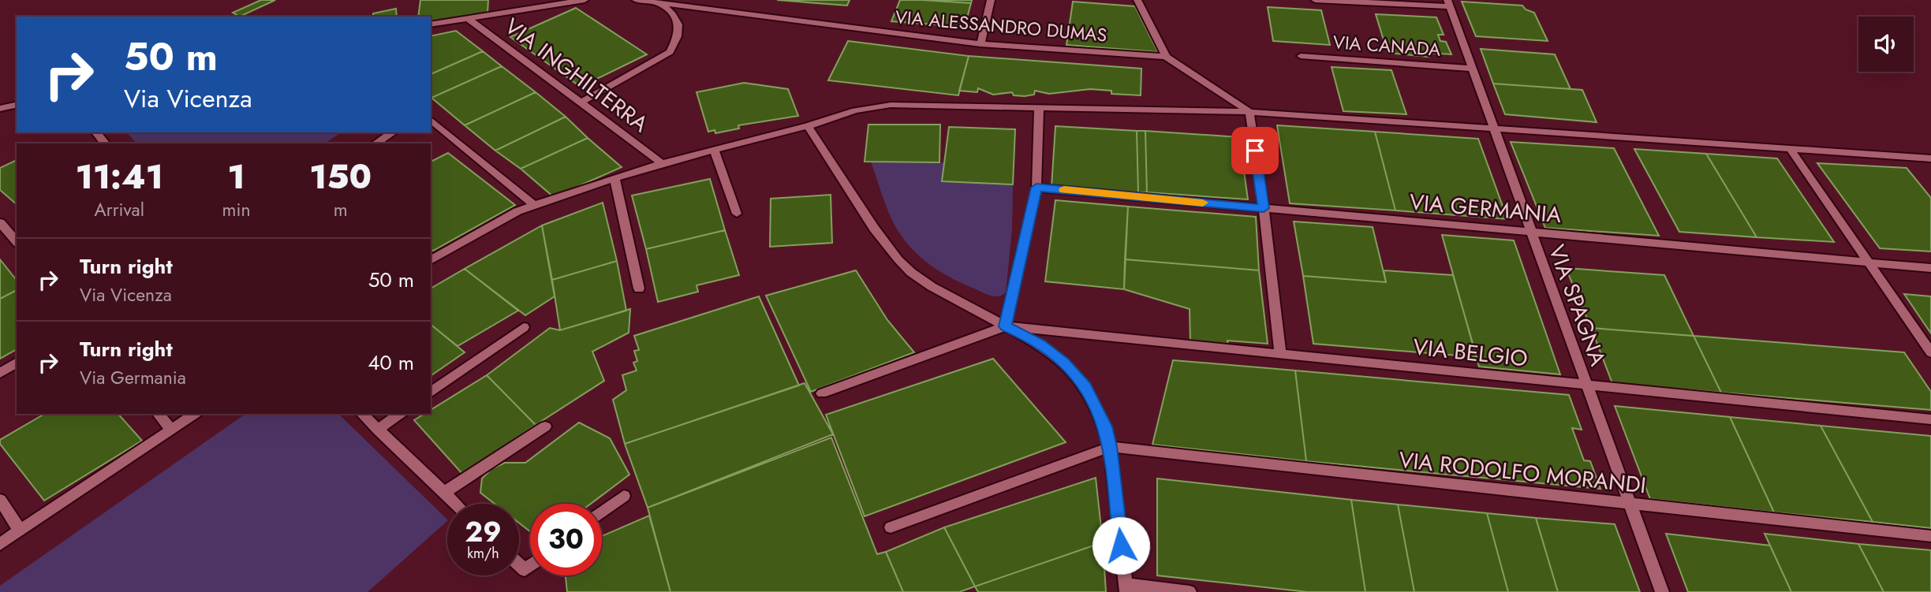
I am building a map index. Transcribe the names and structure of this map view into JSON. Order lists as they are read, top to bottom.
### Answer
{
  "streets": {
    "street": [
      "VIA ALESSANDRO DUMAS",
      "VIA CANADA",
      "VIA INGHILTERRA",
      "VIA GERMANIA",
      "VIA SPAGNA",
      "VIA BELGIO",
      "VIA RODOLFO MORANDI"
    ]
  },
  "crossings": [
    ["VIA CANADA", "VIA SPAGNA"],
    ["VIA GERMANIA", "VIA SPAGNA"],
    ["VIA SPAGNA", "VIA BELGIO"],
    ["VIA SPAGNA", "VIA RODOLFO MORANDI"]
  ],
  "page": {
    "turn": ["50 m", "Via Vicenza"],
    "eta": [
      "11:41",
      "Arrival",
      "1",
      "min",
      "150",
      "m"
    ],
    "list": [
      {
        "name": "Turn right",
        "note": "Via Vicenza",
        "value": "50 m"
      },
      {
        "name": "Turn right",
        "note": "Via Germania",
        "value": "40 m"
      }
    ],
    "speed": "29 km/h",
    "limit": "30"
  }
}
